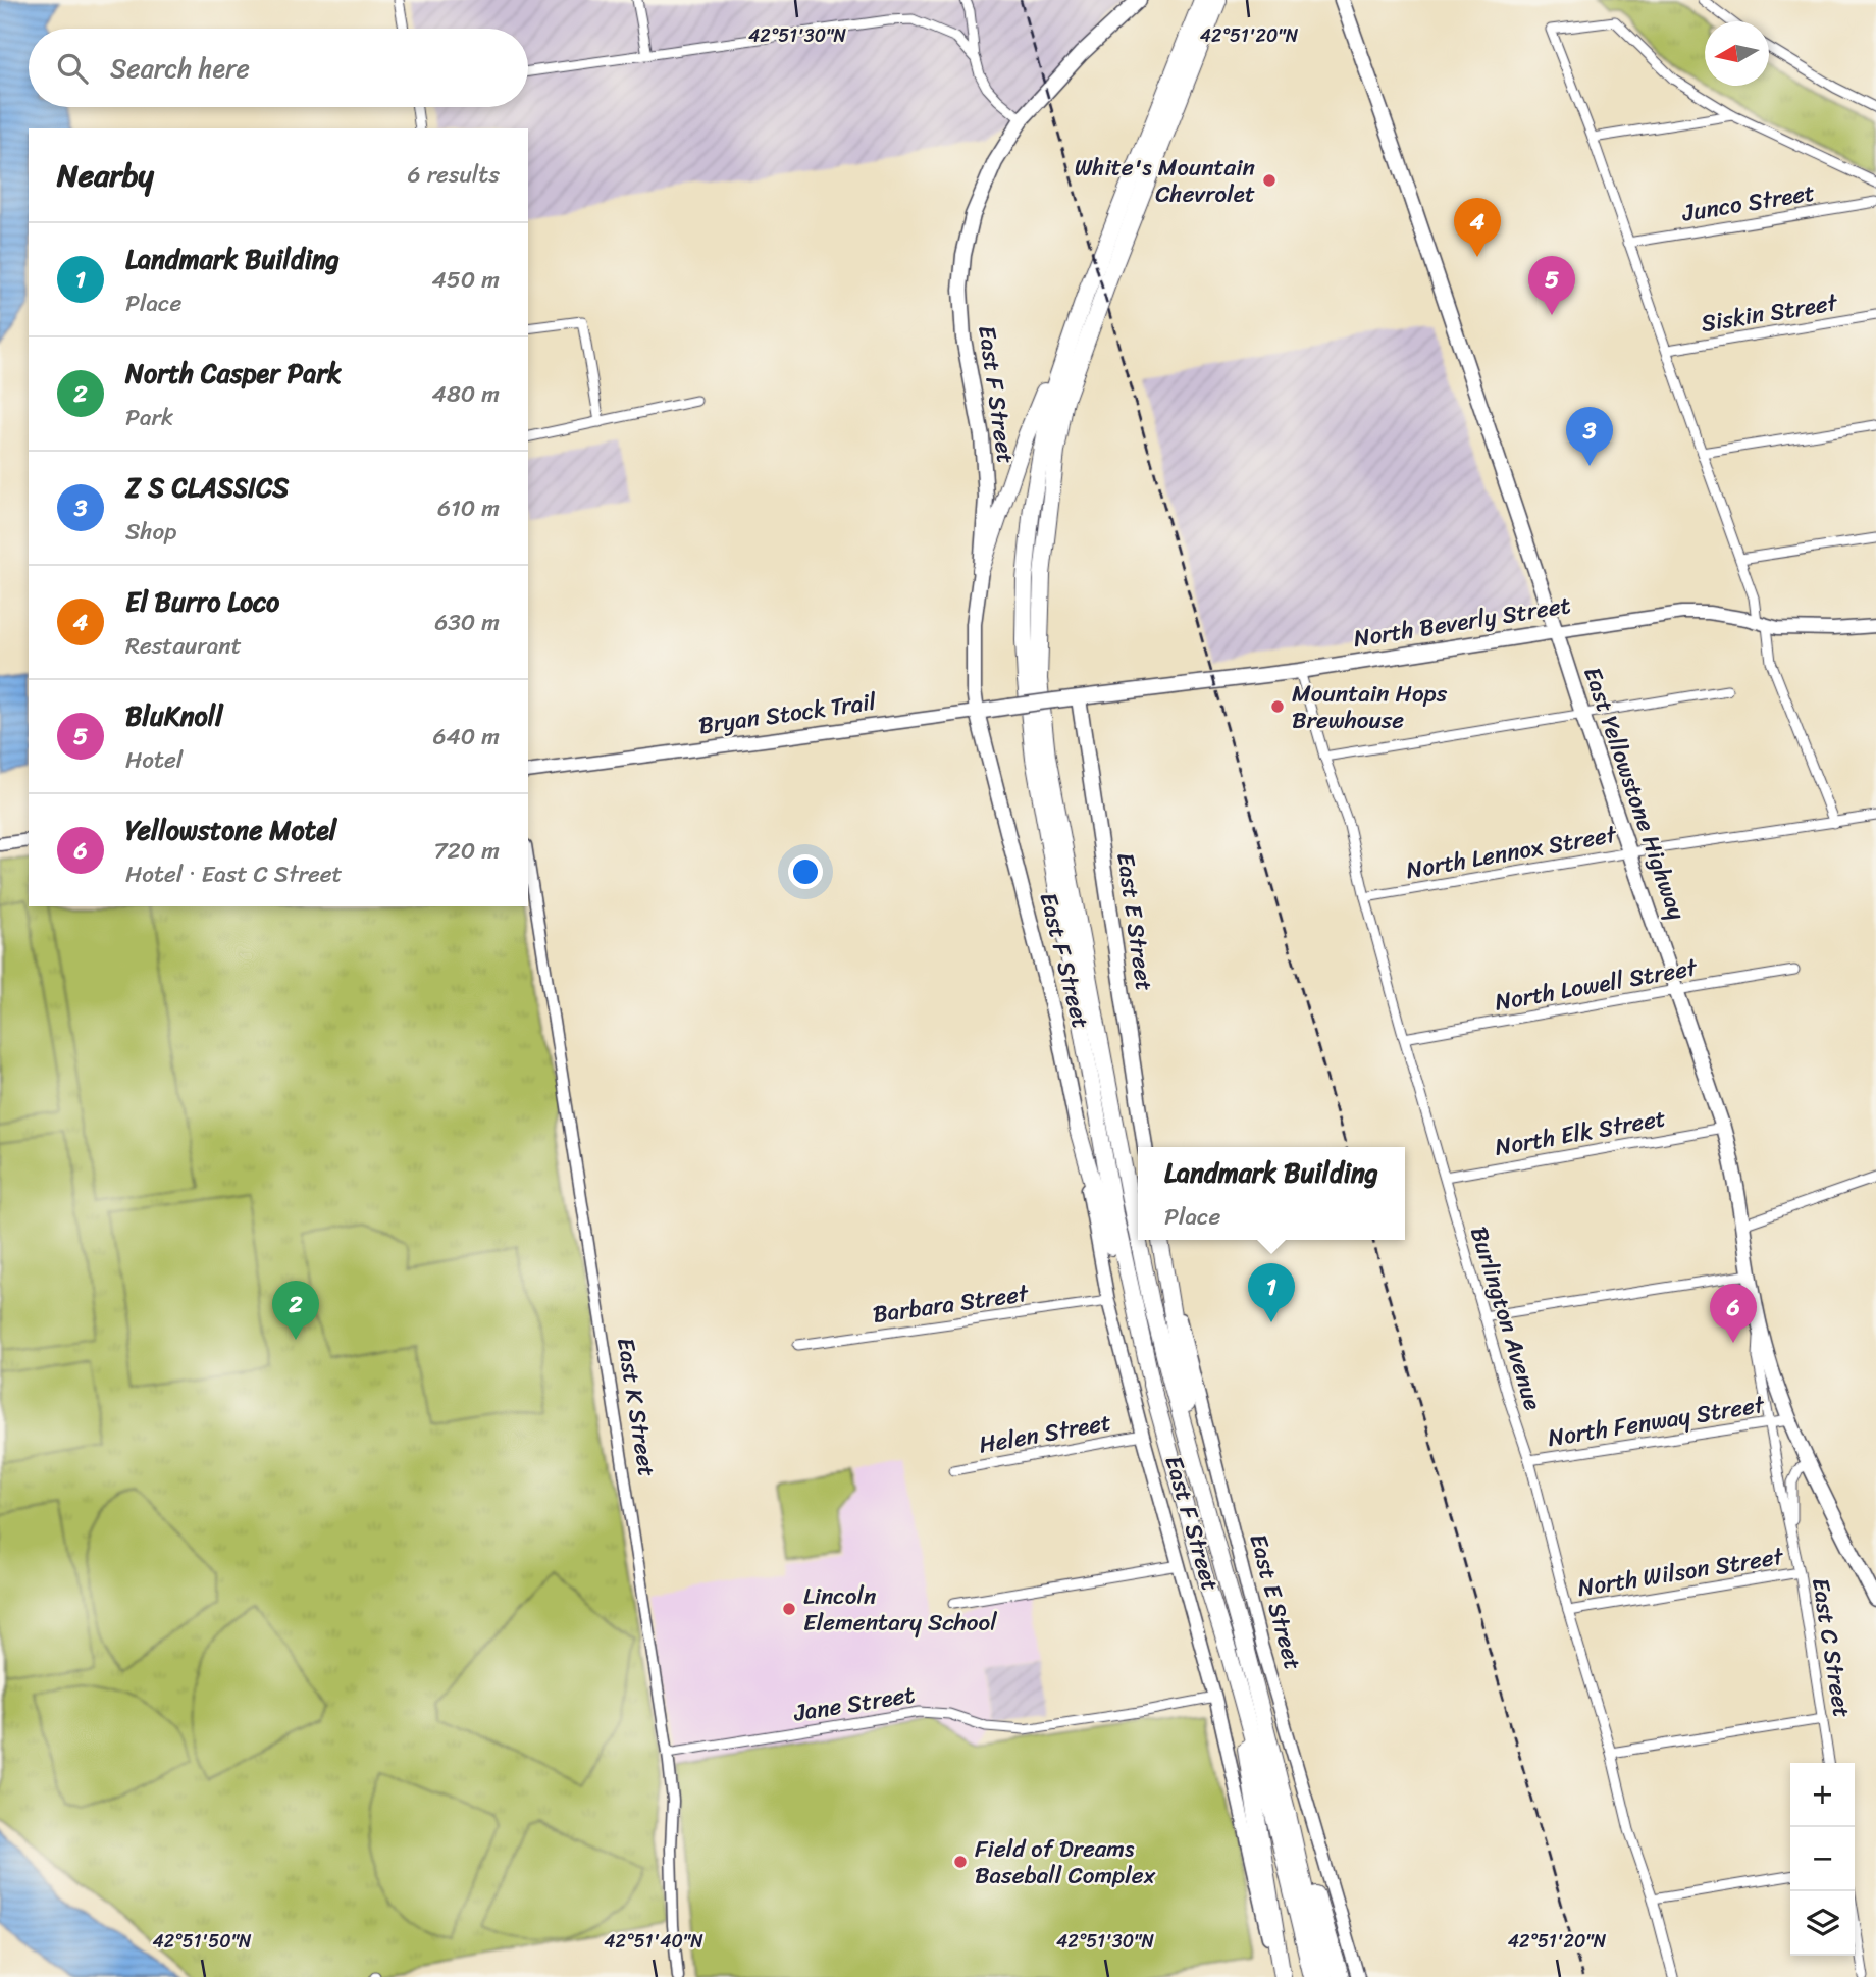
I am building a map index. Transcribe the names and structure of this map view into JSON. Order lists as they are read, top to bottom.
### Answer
{
  "streets": {
    "main road": [
      "East F Street",
      "North Beverly Street",
      "Bryan Stock Trail",
      "East Yellowstone Highway",
      "East E Street"
    ],
    "street": [
      "Junco Street",
      "Siskin Street",
      "North Lennox Street",
      "North Lowell Street",
      "North Elk Street",
      "Barbara Street",
      "Burlington Avenue",
      "East K Street",
      "North Fenway Street",
      "Helen Street",
      "North Wilson Street",
      "East C Street",
      "Jane Street"
    ]
  },
  "crossings": [
    ["East F Street", "Bryan Stock Trail"],
    ["East F Street", "Barbara Street"],
    ["East F Street", "Helen Street"],
    ["East F Street", "Jane Street"],
    ["North Beverly Street", "Bryan Stock Trail"],
    ["North Beverly Street", "East Yellowstone Highway"],
    ["North Beverly Street", "East E Street"],
    ["North Beverly Street", "Burlington Avenue"],
    ["East Yellowstone Highway", "North Lennox Street"],
    ["East Yellowstone Highway", "North Lowell Street"],
    ["East Yellowstone Highway", "North Elk Street"],
    ["East Yellowstone Highway", "North Fenway Street"],
    ["East Yellowstone Highway", "East C Street"],
    ["North Lennox Street", "Burlington Avenue"],
    ["North Lowell Street", "Burlington Avenue"],
    ["North Elk Street", "Burlington Avenue"],
    ["Burlington Avenue", "North Fenway Street"],
    ["Burlington Avenue", "North Wilson Street"],
    ["East K Street", "Jane Street"],
    ["North Fenway Street", "East C Street"],
    ["North Wilson Street", "East C Street"]
  ],
  "places": [
    "White's Mountain Chevrolet",
    "Mountain Hops Brewhouse",
    "Lincoln Elementary School",
    "Field of Dreams Baseball Complex"
  ],
  "north": "left",
  "page": {
    "search": "Search here",
    "heading": ["Nearby", "6 results"],
    "pins": [
      "4",
      "5",
      "3",
      "1",
      "2",
      "6"
    ],
    "list": [
      {
        "mark": "1",
        "name": "Landmark Building",
        "note": "Place",
        "value": "450 m"
      },
      {
        "mark": "2",
        "name": "North Casper Park",
        "note": "Park",
        "value": "480 m"
      },
      {
        "mark": "3",
        "name": "Z S CLASSICS",
        "note": "Shop",
        "value": "610 m"
      },
      {
        "mark": "4",
        "name": "El Burro Loco",
        "note": "Restaurant",
        "value": "630 m"
      },
      {
        "mark": "5",
        "name": "BluKnoll",
        "note": "Hotel",
        "value": "640 m"
      },
      {
        "mark": "6",
        "name": "Yellowstone Motel",
        "note": "Hotel · East C Street",
        "value": "720 m"
      }
    ],
    "popup": ["Landmark Building", "Place"],
    "map_buttons": ["+", "−"]
  },
  "coordinates": [
    "42°51'30\"N",
    "42°51'20\"N",
    "42°51'50\"N",
    "42°51'40\"N"
  ]
}
